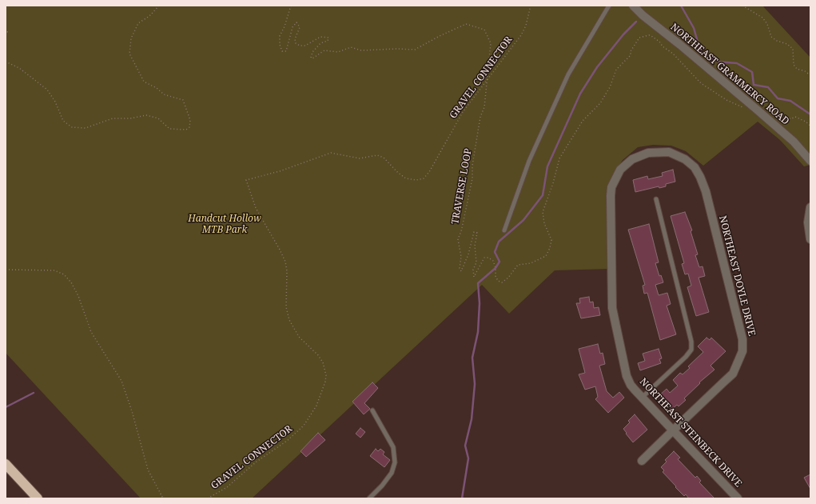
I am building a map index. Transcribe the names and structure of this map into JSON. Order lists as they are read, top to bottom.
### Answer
{
  "streets": {
    "street": ["NORTHEAST GRAMMERCY ROAD", "NORTHEAST DOYLE DRIVE", "NORTHEAST STEINBECK DRIVE"],
    "path": ["GRAVEL CONNECTOR", "TRAVERSE LOOP"]
  },
  "crossings": [
    ["NORTHEAST GRAMMERCY ROAD", "TRAVERSE LOOP"],
    ["GRAVEL CONNECTOR", "TRAVERSE LOOP"],
    ["NORTHEAST DOYLE DRIVE", "NORTHEAST STEINBECK DRIVE"]
  ],
  "parks": ["Handcut Hollow MTB Park"]
}
